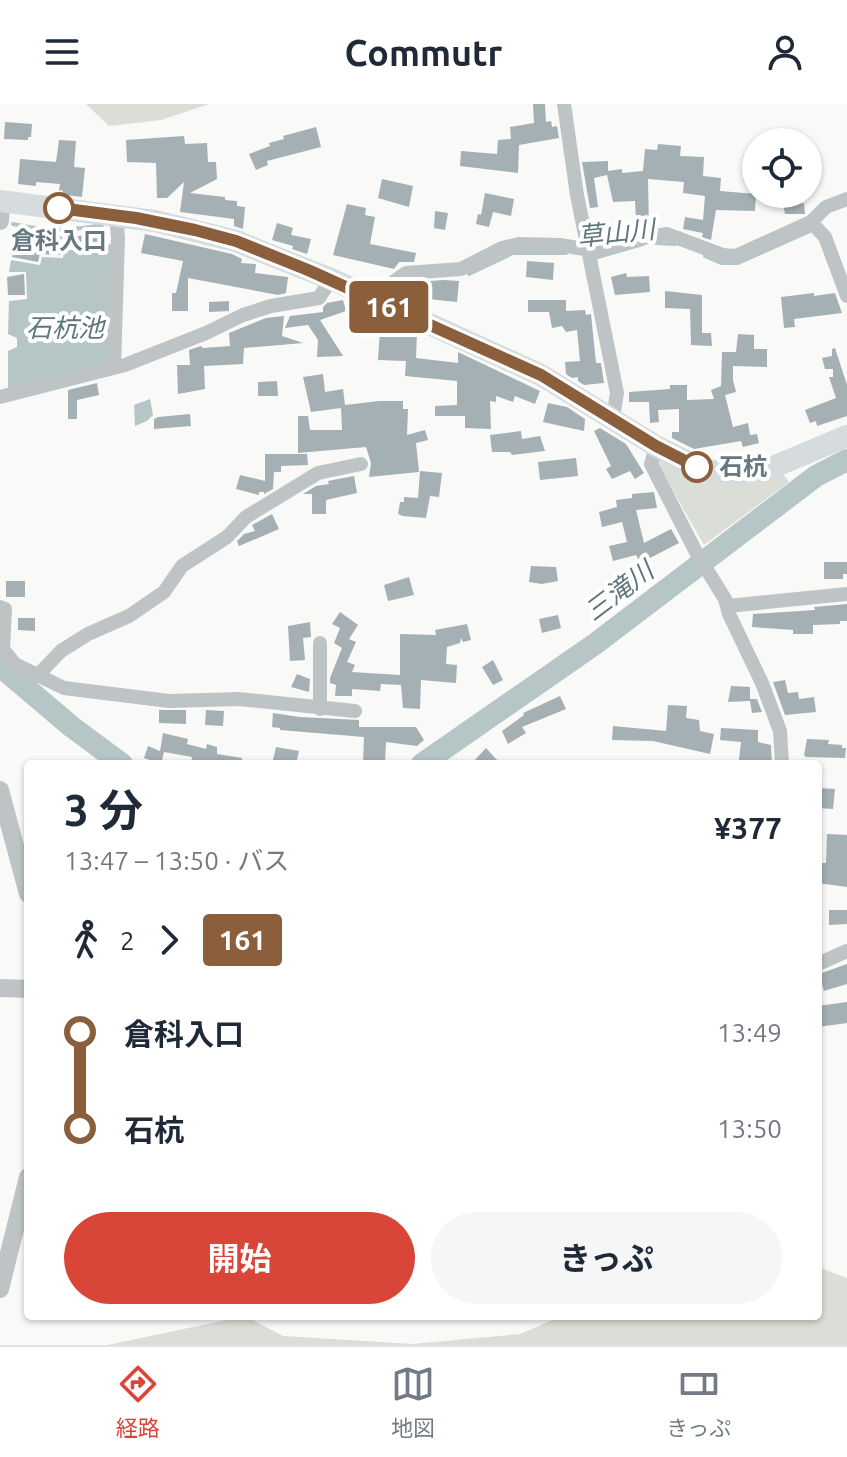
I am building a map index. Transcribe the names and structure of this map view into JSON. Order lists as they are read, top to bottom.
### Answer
{
  "water": ["草山川", "石杭池", "三滝川"],
  "places": ["倉科入口", "石杭"],
  "lines": ["bus line 161"],
  "page": {
    "header": "Commutr",
    "on_map": "161",
    "heading": ["3 分", "13:47 – 13:50 · バス", "¥377"],
    "legs": ["2", "161"],
    "list": [
      {
        "name": "倉科入口",
        "value": "13:49"
      },
      {
        "name": "石杭",
        "value": "13:50"
      }
    ],
    "buttons": ["開始", "きっぷ"],
    "tabs": ["経路", "地図", "きっぷ"]
  }
}
